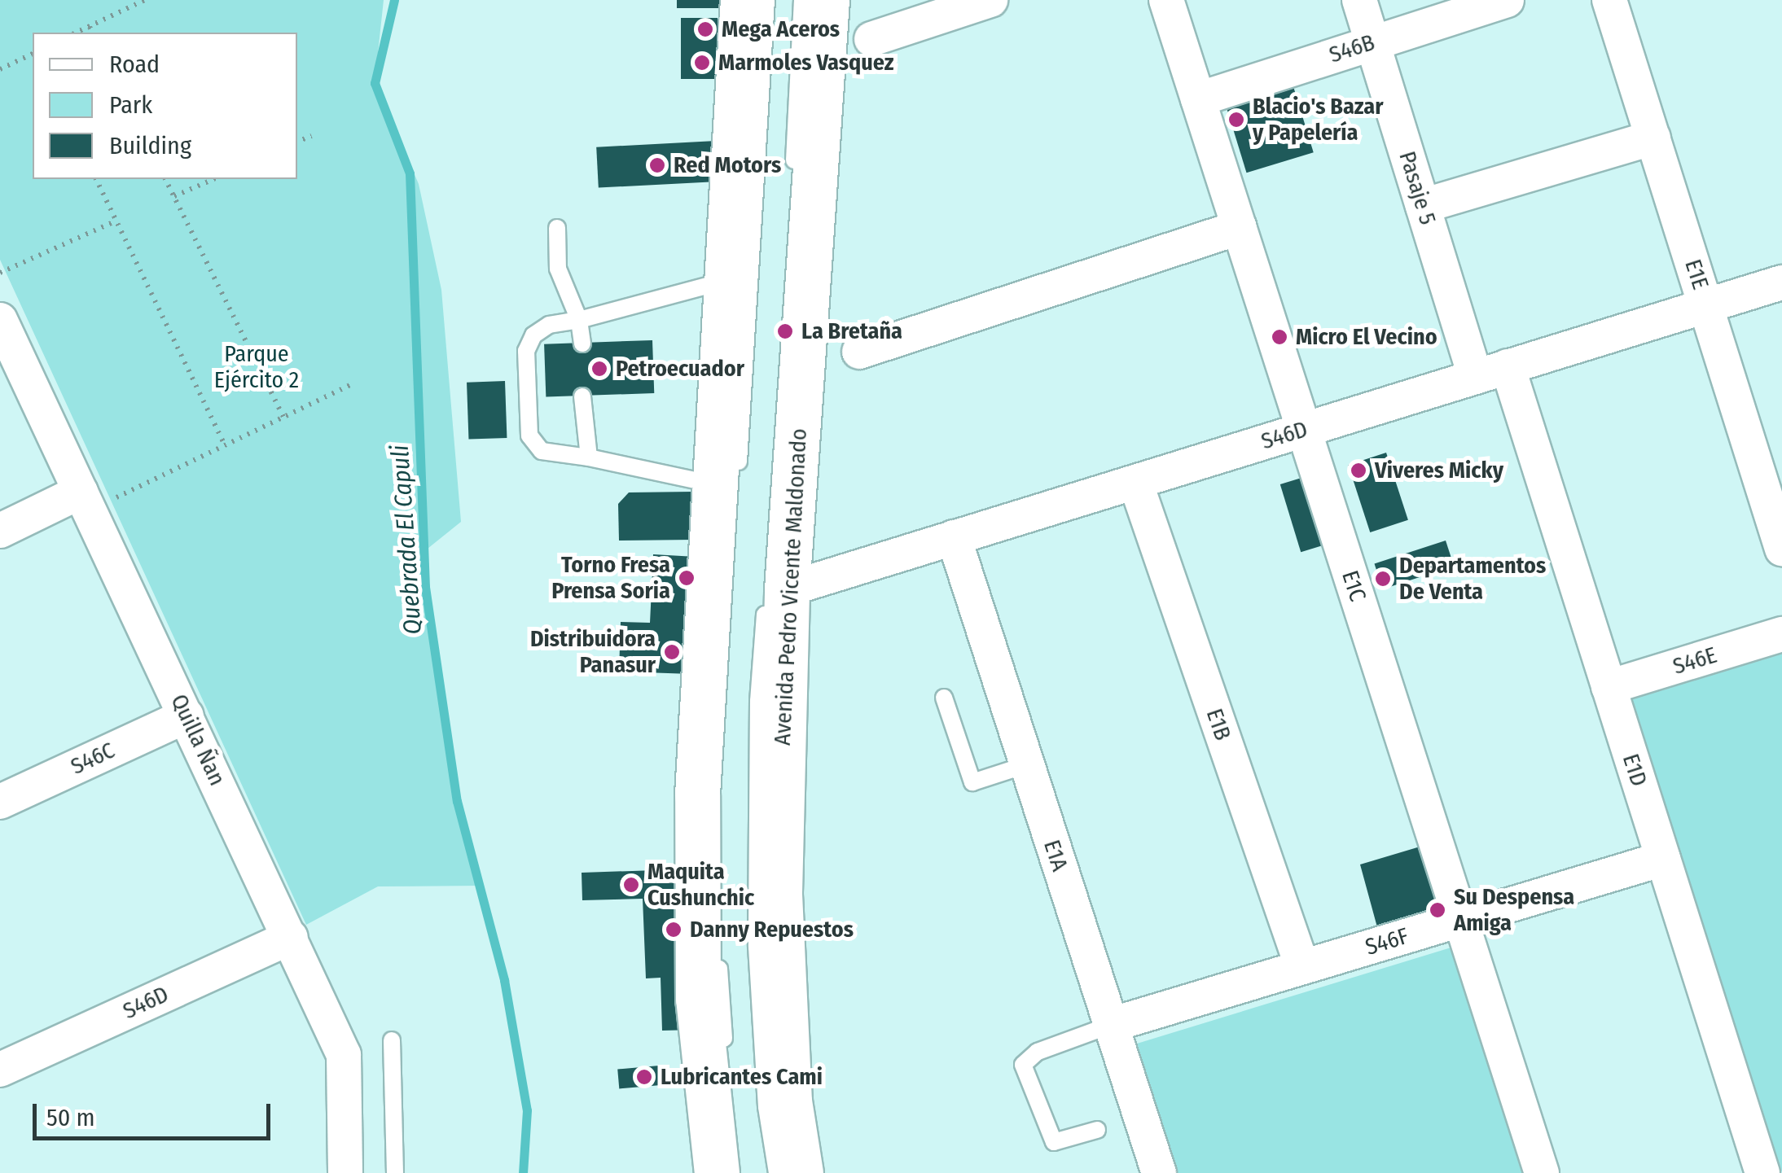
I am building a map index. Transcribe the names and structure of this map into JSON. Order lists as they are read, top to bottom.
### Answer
{
  "streets": {
    "main road": ["Avenida Pedro Vicente Maldonado"],
    "street": [
      "S46B",
      "Pasaje 5",
      "E1E",
      "S46D",
      "E1C",
      "S46E",
      "E1B",
      "Quilla Ñan",
      "S46C",
      "E1D",
      "E1A",
      "S46F"
    ]
  },
  "crossings": [
    ["S46B", "Pasaje 5"],
    ["S46B", "E1C"],
    ["Pasaje 5", "S46D"],
    ["Pasaje 5", "E1D"],
    ["E1E", "S46D"],
    ["S46D", "E1C"],
    ["S46D", "Avenida Pedro Vicente Maldonado"],
    ["S46D", "E1B"],
    ["S46D", "Quilla Ñan"],
    ["S46D", "E1D"],
    ["S46D", "E1A"],
    ["E1C", "S46F"],
    ["S46E", "E1D"],
    ["E1B", "S46F"],
    ["Quilla Ñan", "S46C"],
    ["E1D", "S46F"],
    ["E1A", "S46F"]
  ],
  "water": ["Quebrada El Capuli"],
  "parks": ["Parque Ejército 2"],
  "places": [
    "Mega Aceros",
    "Marmoles Vasquez",
    "Blacio's Bazar y Papelería",
    "Red Motors",
    "La Bretaña",
    "Micro El Vecino",
    "Petroecuador",
    "Viveres Micky",
    "Torno Fresa Prensa Soria",
    "Departamentos De Venta",
    "Distribuidora Panasur",
    "Maquita Cushunchic",
    "Su Despensa Amiga",
    "Danny Repuestos",
    "Lubricantes Cami"
  ],
  "legend": ["Road", "Park", "Building"],
  "scale_bar": "50 m"
}
